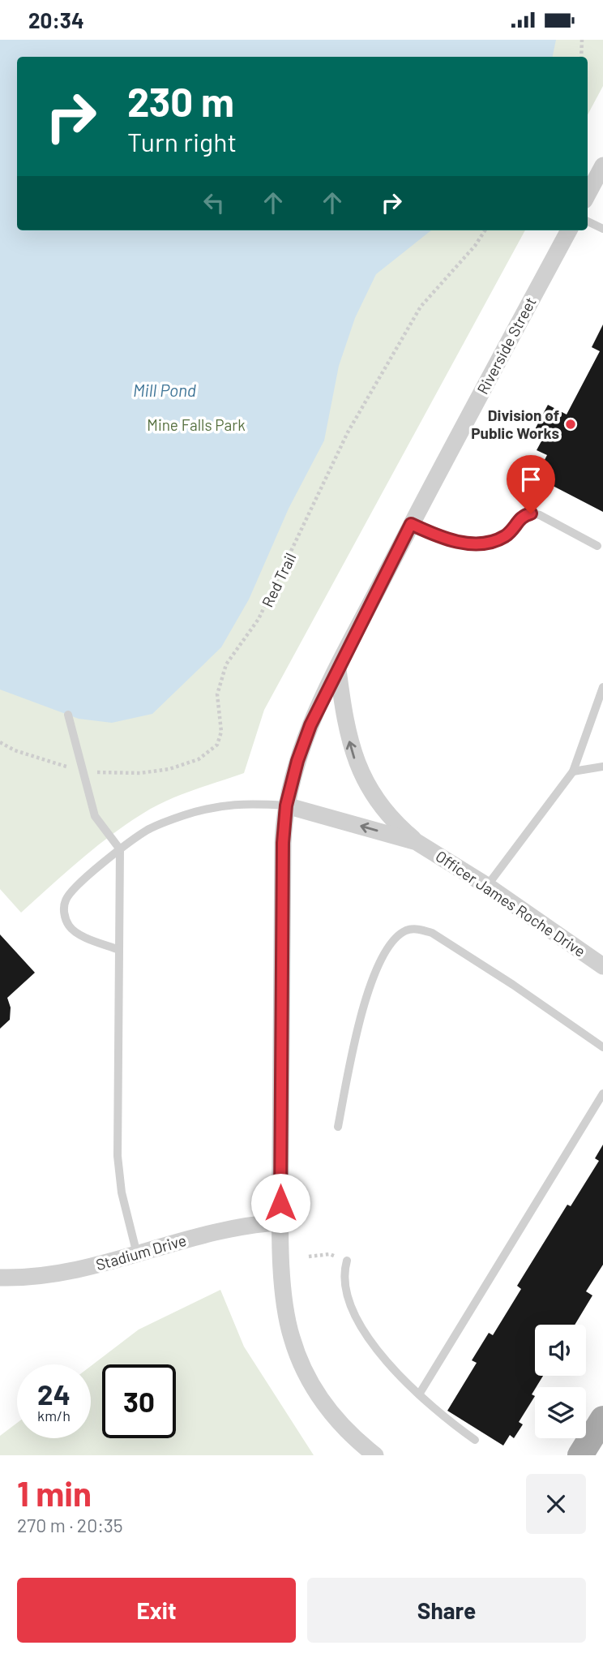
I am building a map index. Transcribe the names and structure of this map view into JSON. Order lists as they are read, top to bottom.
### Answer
{
  "streets": {
    "street": ["Riverside Street", "Officer James Roche Drive", "Stadium Drive"],
    "path": ["Red Trail"]
  },
  "crossings": [
    ["Riverside Street", "Officer James Roche Drive"],
    ["Riverside Street", "Stadium Drive"]
  ],
  "one_way": ["Officer James Roche Drive"],
  "water": ["Mill Pond"],
  "parks": ["Mine Falls Park"],
  "places": ["Division of Public Works"],
  "page": {
    "status": "20:34",
    "turn": ["230 m", "Turn right"],
    "speed": "24 km/h",
    "limit": "30",
    "heading": ["1 min", "270 m · 20:35"],
    "buttons": ["Exit", "Share"]
  }
}
